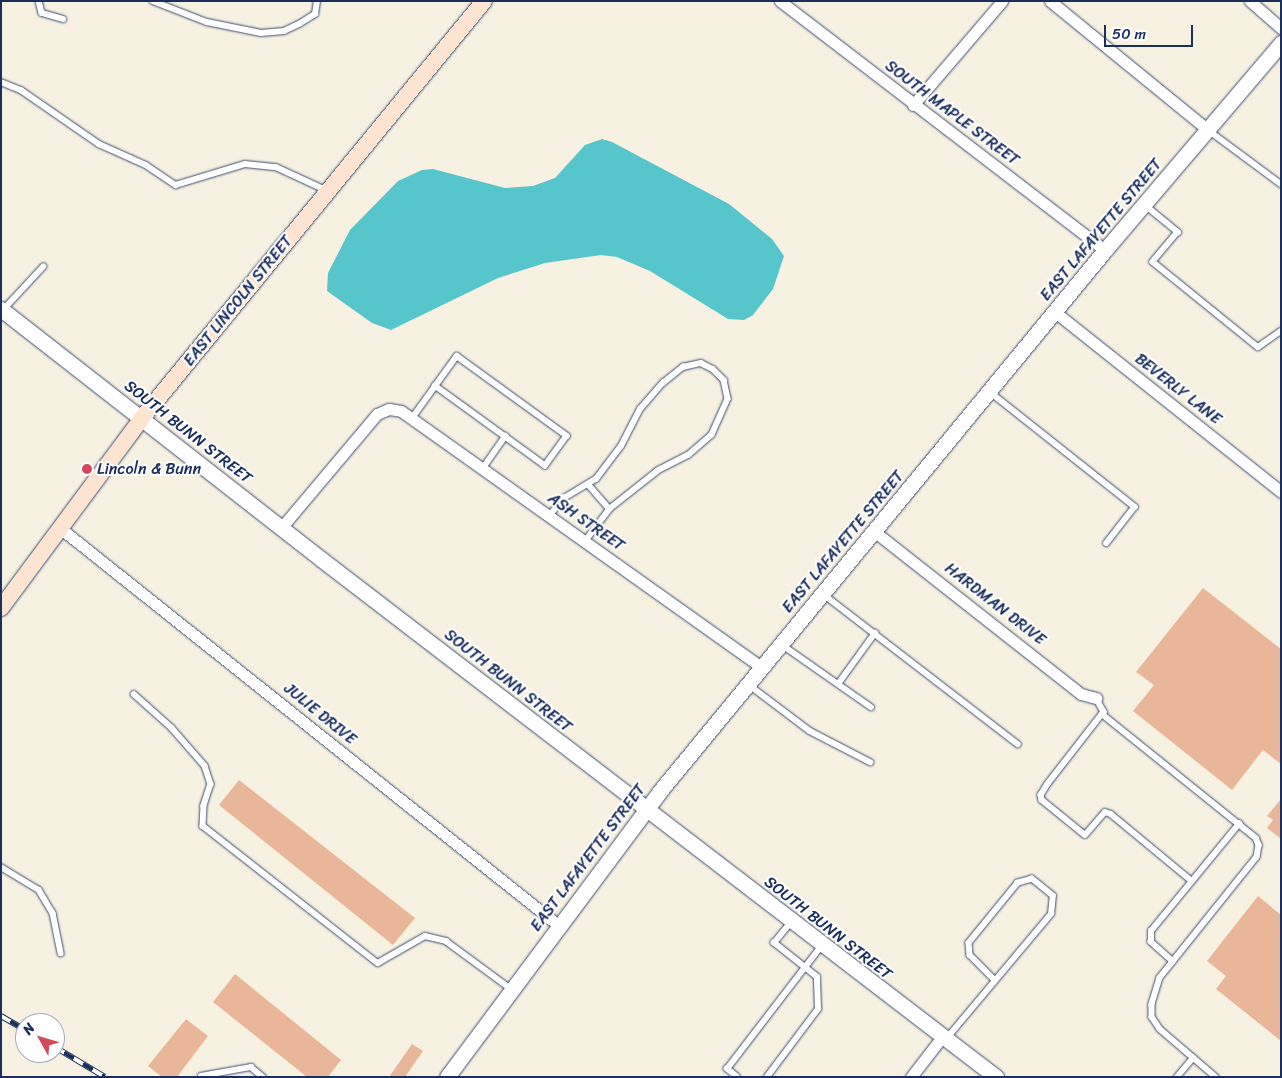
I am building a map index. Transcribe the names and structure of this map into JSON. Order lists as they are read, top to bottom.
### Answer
{
  "streets": {
    "main road": ["EAST LINCOLN STREET"],
    "street": [
      "SOUTH MAPLE STREET",
      "EAST LAFAYETTE STREET",
      "BEVERLY LANE",
      "SOUTH BUNN STREET",
      "ASH STREET",
      "HARDMAN DRIVE",
      "JULIE DRIVE"
    ]
  },
  "crossings": [
    ["SOUTH MAPLE STREET", "EAST LAFAYETTE STREET"],
    ["EAST LAFAYETTE STREET", "BEVERLY LANE"],
    ["EAST LAFAYETTE STREET", "SOUTH BUNN STREET"],
    ["EAST LAFAYETTE STREET", "ASH STREET"],
    ["EAST LAFAYETTE STREET", "HARDMAN DRIVE"],
    ["EAST LAFAYETTE STREET", "JULIE DRIVE"],
    ["EAST LINCOLN STREET", "SOUTH BUNN STREET"],
    ["EAST LINCOLN STREET", "JULIE DRIVE"],
    ["SOUTH BUNN STREET", "ASH STREET"]
  ],
  "places": ["Lincoln & Bunn"],
  "scale_bar": "50 m",
  "north": "top left"
}
